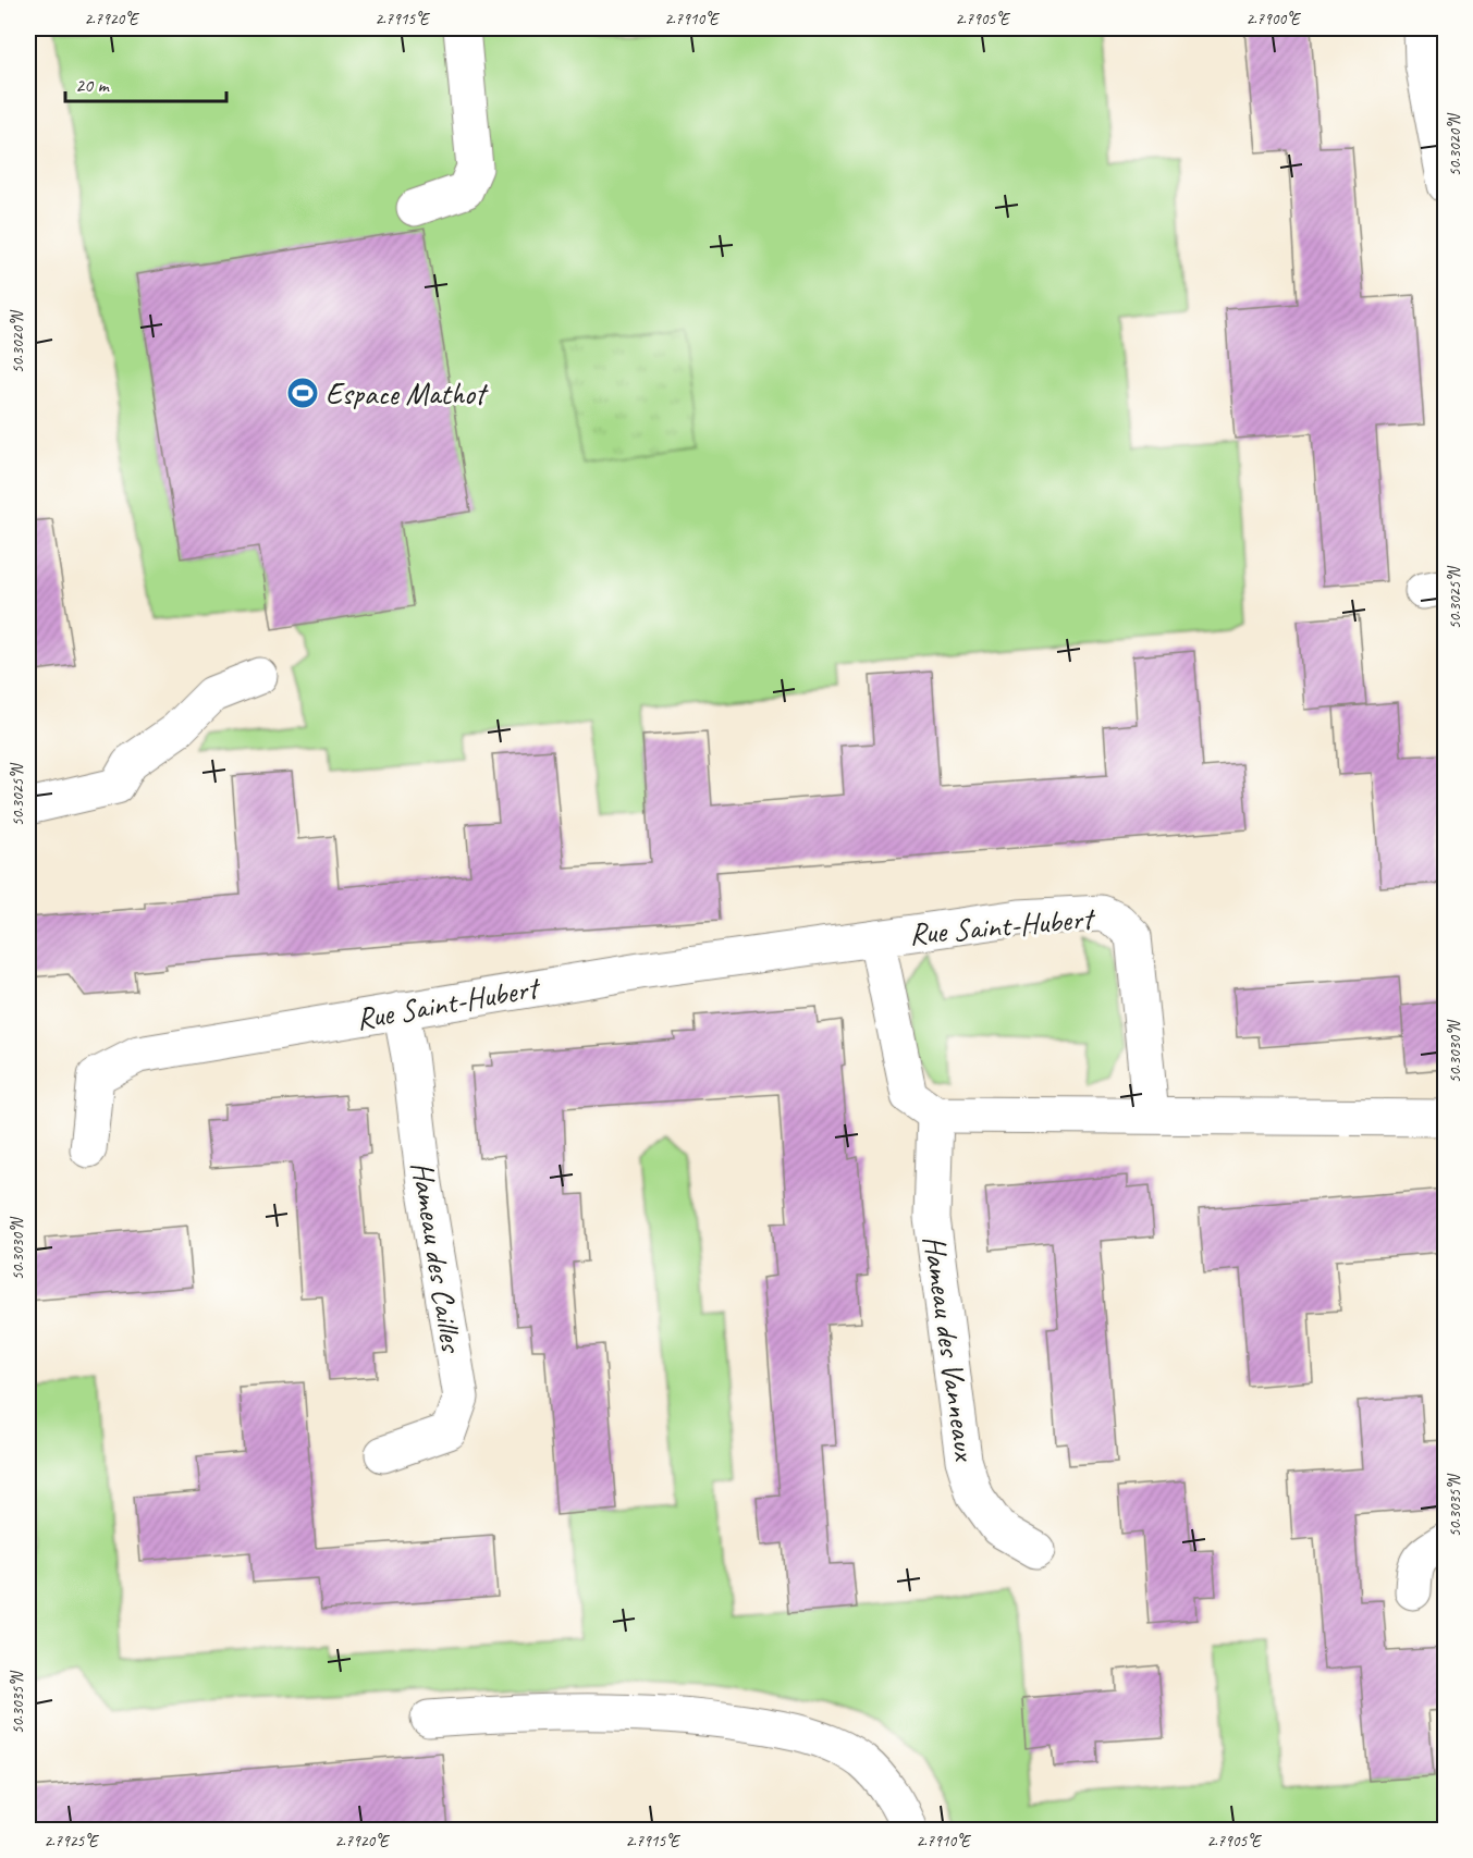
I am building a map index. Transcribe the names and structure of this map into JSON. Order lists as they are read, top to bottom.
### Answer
{
  "streets": {
    "street": ["Rue Saint-Hubert", "Hameau des Cailles", "Hameau des Vanneaux"]
  },
  "crossings": [
    ["Rue Saint-Hubert", "Hameau des Cailles"],
    ["Rue Saint-Hubert", "Hameau des Vanneaux"]
  ],
  "places": {
    "sports": ["Espace Mathot"]
  },
  "scale_bar": "20 m",
  "coordinates": [
    "2.7920°E",
    "2.7915°E",
    "2.7910°E",
    "2.7905°E",
    "2.7900°E",
    "50.3020°N",
    "50.3025°N",
    "50.3030°N",
    "50.3035°N",
    "2.7925°E"
  ]
}
